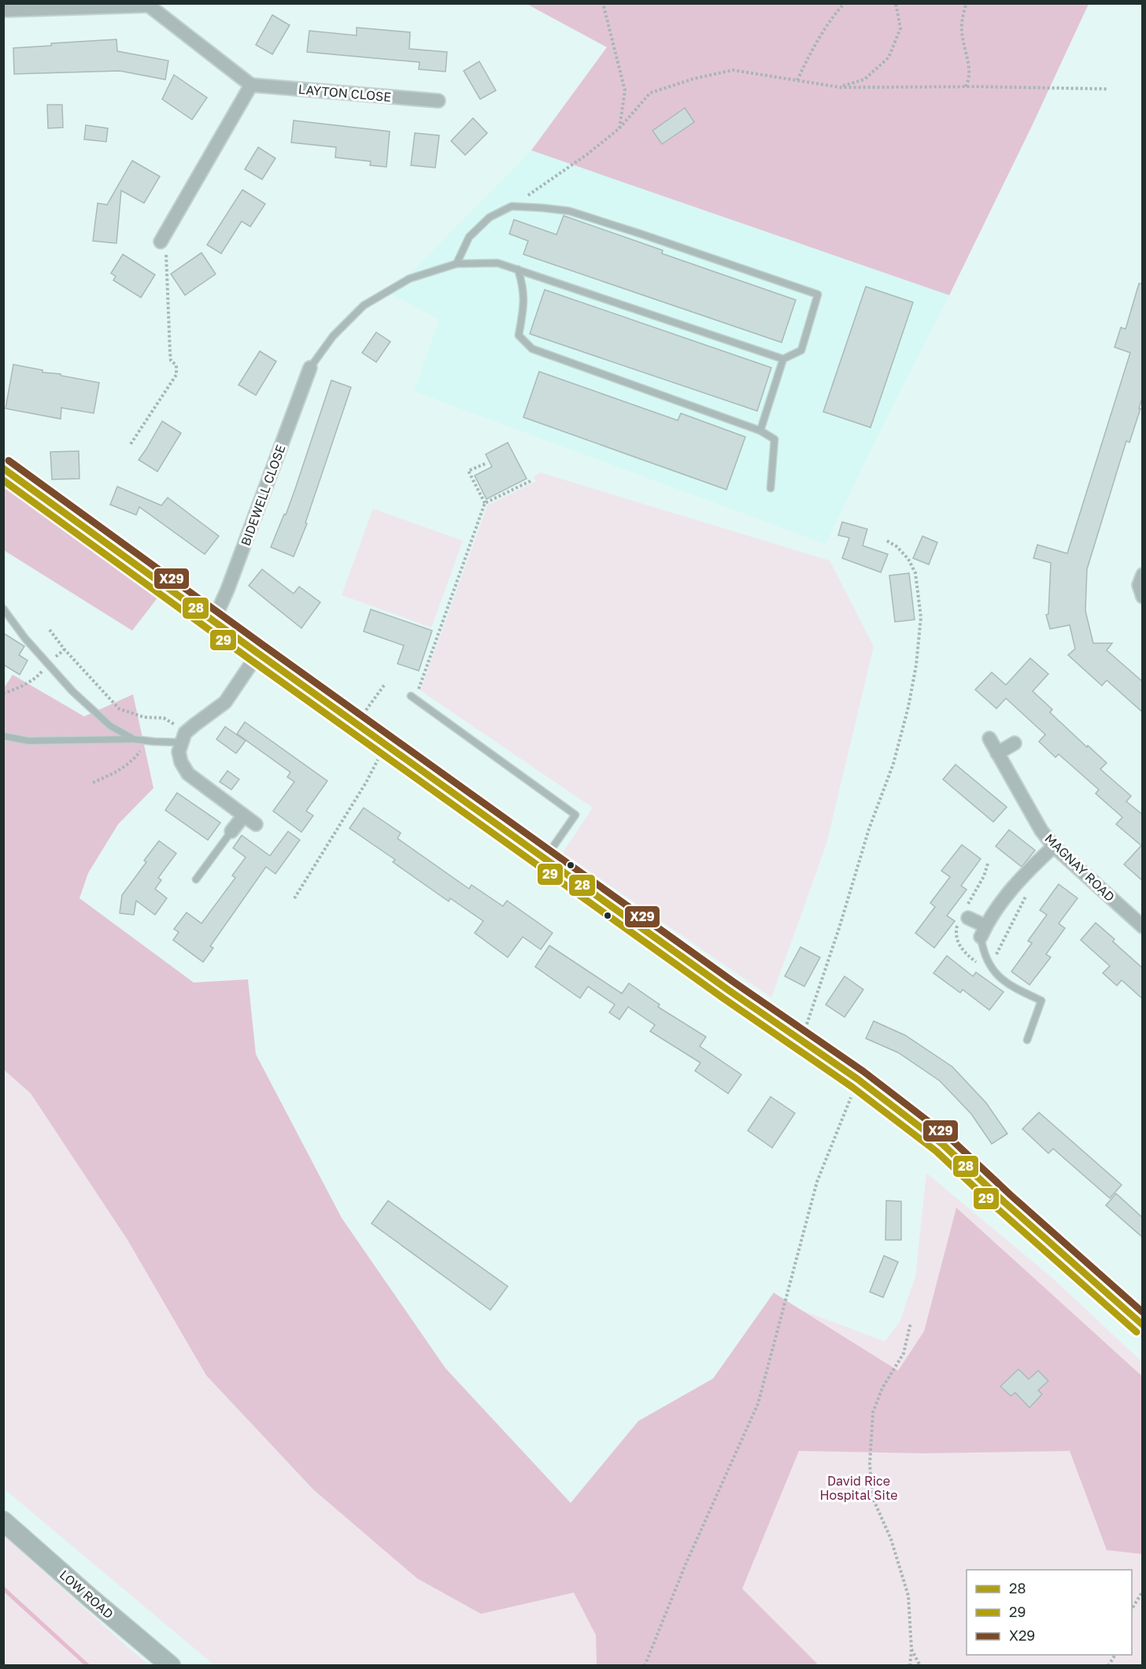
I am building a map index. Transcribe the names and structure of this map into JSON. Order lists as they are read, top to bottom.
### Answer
{
  "streets": {
    "street": [
      "LAYTON CLOSE",
      "BIDEWELL CLOSE",
      "MAGNAY ROAD",
      "LOW ROAD"
    ]
  },
  "parks": ["David Rice Hospital Site"],
  "lines": ["transit line X29", "transit line 28", "transit line 29"],
  "legend": ["28", "29", "X29"]
}
